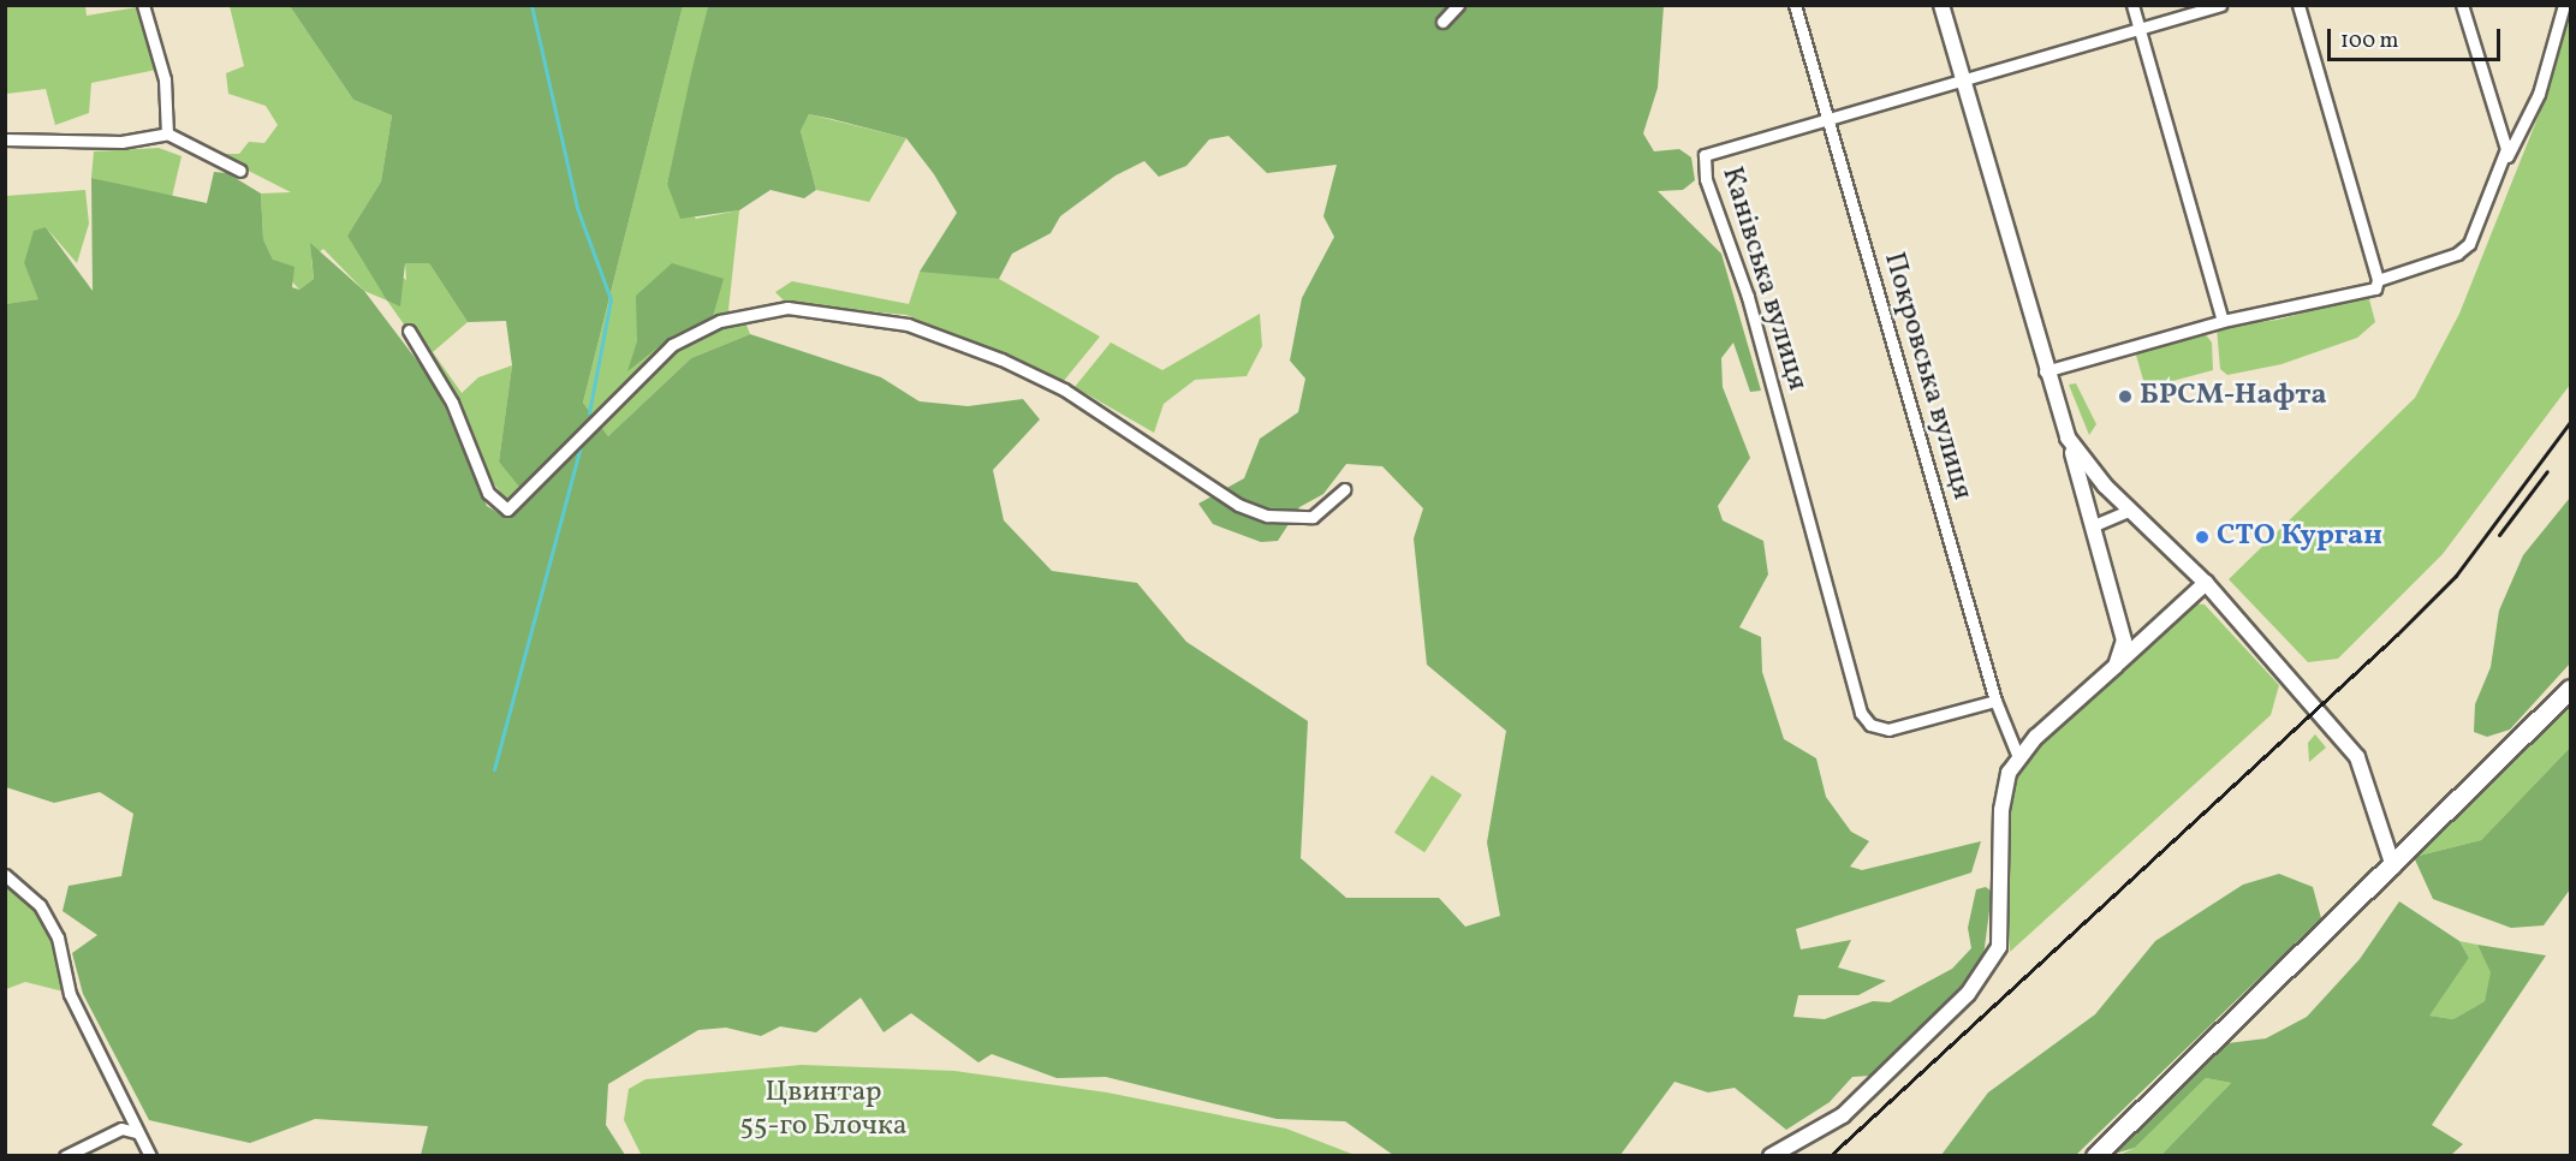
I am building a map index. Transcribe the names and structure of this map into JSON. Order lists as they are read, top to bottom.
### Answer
{
  "streets": {
    "street": ["Канівська вулиця", "Покровська вулиця"]
  },
  "crossings": [
    ["Канівська вулиця", "Покровська вулиця"]
  ],
  "parks": ["Цвинтар 55-го Блочка"],
  "places": ["БРСМ-Нафта", "СТО Курган"],
  "scale_bar": "100 m"
}
